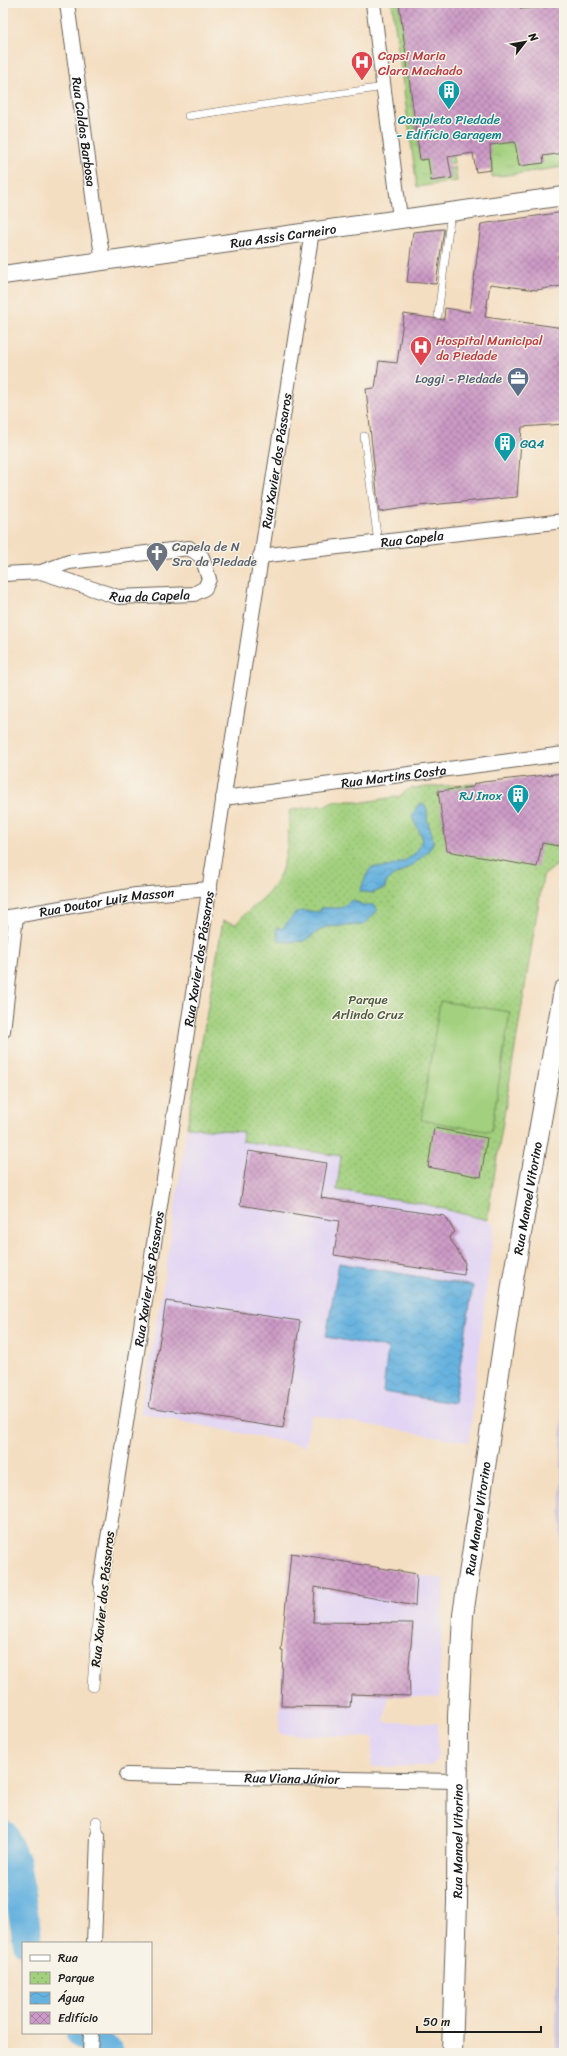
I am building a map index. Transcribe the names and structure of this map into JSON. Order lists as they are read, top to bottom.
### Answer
{
  "streets": {
    "main road": ["Rua Manoel Vitorino"],
    "street": [
      "Rua Caldas Barbosa",
      "Rua Assis Carneiro",
      "Rua Xavier dos Pássaros",
      "Rua Capela",
      "Rua da Capela",
      "Rua Martins Costa",
      "Rua Doutor Luiz Masson",
      "Rua Viana Júnior"
    ]
  },
  "crossings": [
    ["Rua Caldas Barbosa", "Rua Assis Carneiro"],
    ["Rua Assis Carneiro", "Rua Xavier dos Pássaros"],
    ["Rua Xavier dos Pássaros", "Rua Capela"],
    ["Rua Xavier dos Pássaros", "Rua Martins Costa"],
    ["Rua Xavier dos Pássaros", "Rua Doutor Luiz Masson"],
    ["Rua Manoel Vitorino", "Rua Viana Júnior"]
  ],
  "parks": ["Parque Arlindo Cruz"],
  "places": {
    "hospital": ["Capsi Maria Clara Machado", "Hospital Municipal da Piedade"],
    "building": ["Completo Piedade - Edifício Garagem", "GQ4", "RJ Inox"],
    "office": ["Loggi - Piedade"],
    "church": ["Capela de N Sra da Piedade"]
  },
  "legend": [
    "Rua",
    "Parque",
    "Água",
    "Edifício"
  ],
  "scale_bar": "50 m",
  "north": "top right"
}
